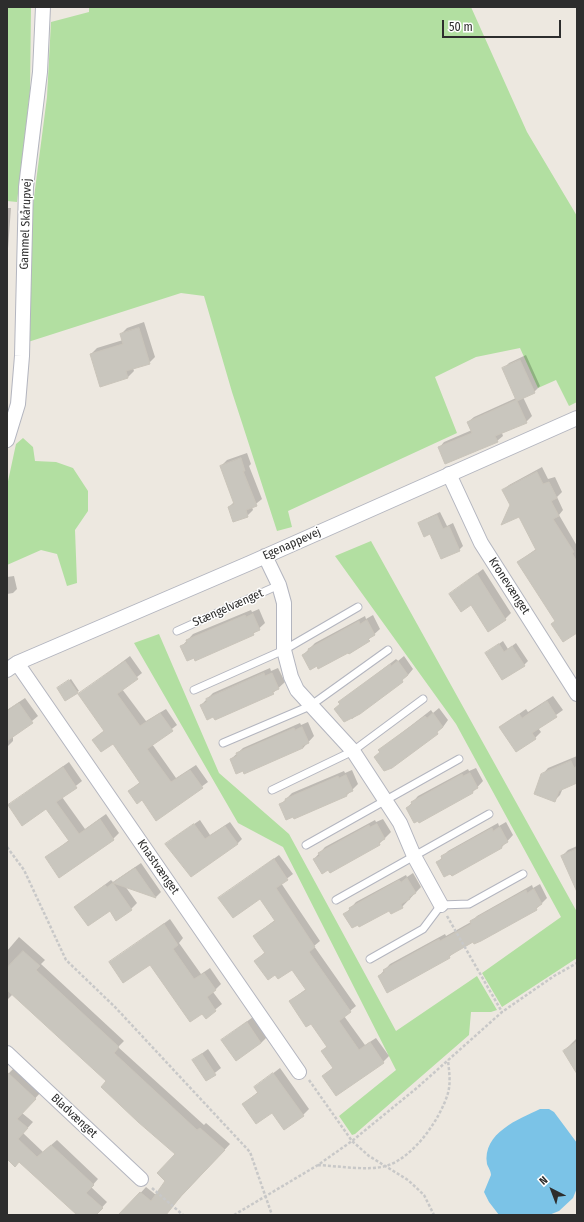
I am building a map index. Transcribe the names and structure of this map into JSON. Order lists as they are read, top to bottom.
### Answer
{
  "streets": {
    "street": [
      "Gammel Skårupvej",
      "Egenappevej",
      "Kronevænget",
      "Stængelvænget",
      "Knastvænget",
      "Bladvænget"
    ]
  },
  "crossings": [
    ["Egenappevej", "Kronevænget"],
    ["Egenappevej", "Stængelvænget"],
    ["Egenappevej", "Knastvænget"]
  ],
  "scale_bar": "50 m",
  "north": "top left"
}
